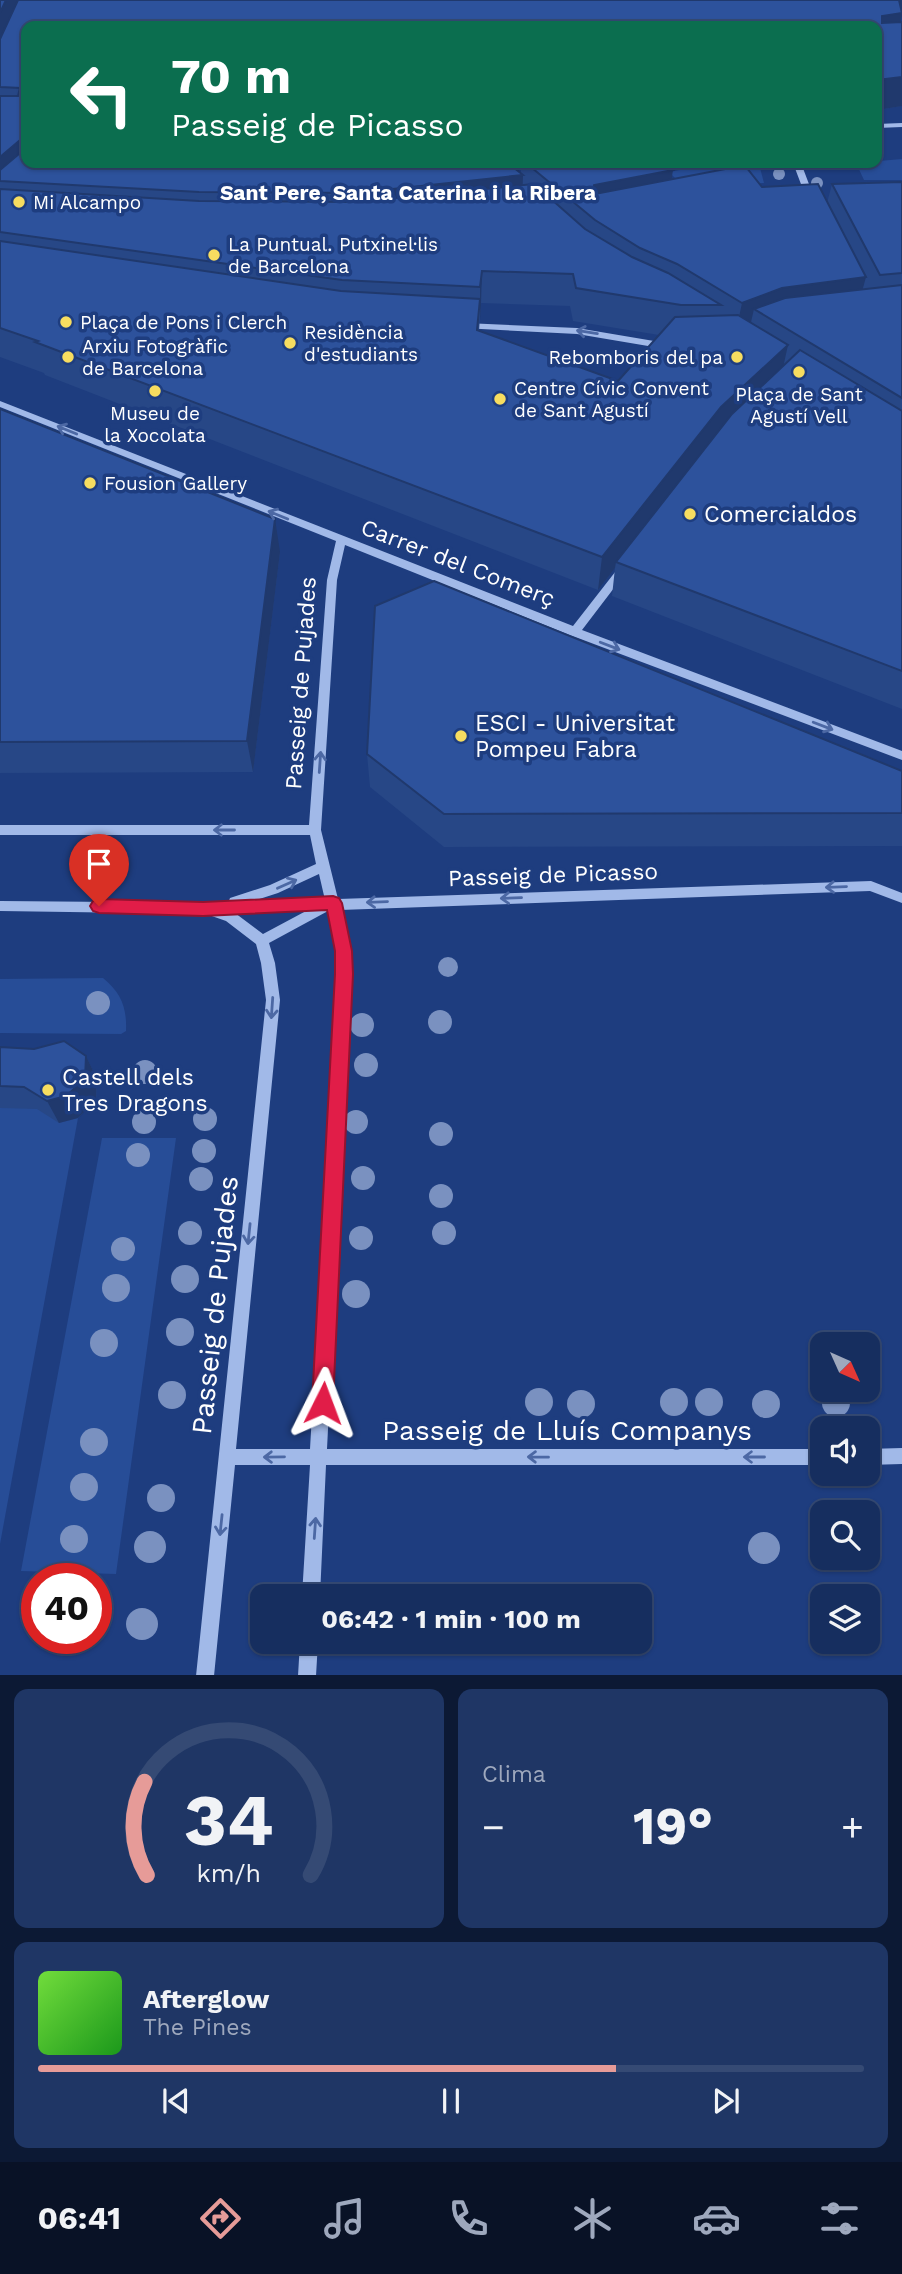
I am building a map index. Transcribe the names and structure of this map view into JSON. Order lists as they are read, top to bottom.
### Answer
{
  "streets": {
    "street": [
      "Carrer del Comerç",
      "Passeig de Pujades",
      "Passeig de Picasso",
      "Passeig de Lluís Companys"
    ]
  },
  "crossings": [
    ["Carrer del Comerç", "Passeig de Pujades"],
    ["Passeig de Pujades", "Passeig de Picasso"],
    ["Passeig de Pujades", "Passeig de Lluís Companys"]
  ],
  "one_way": ["Passeig de Picasso", "Passeig de Lluís Companys"],
  "districts": ["Sant Pere, Santa Caterina i la Ribera"],
  "places": [
    "Mi Alcampo",
    "La Puntual. Putxinel·lis de Barcelona",
    "Plaça de Pons i Clerch",
    "Residència d'estudiants",
    "Arxiu Fotogràfic de Barcelona",
    "Rebomboris del pa",
    "Plaça de Sant Agustí Vell",
    "Museu de la Xocolata",
    "Centre Cívic Convent de Sant Agustí",
    "Fousion Gallery",
    "Comercialdos",
    "ESCI - Universitat Pompeu Fabra",
    "Castell dels Tres Dragons"
  ],
  "north": "bottom right",
  "page": {
    "turn": ["70 m", "Passeig de Picasso"],
    "limit": "40",
    "trip": "06:42 · 1 min · 100 m",
    "tile": "Clima",
    "heat": ["−", "19°", "+"],
    "song": ["Afterglow", "The Pines"],
    "tabs": "06:41",
    "gauge": ["34", "km/h"]
  }
}
